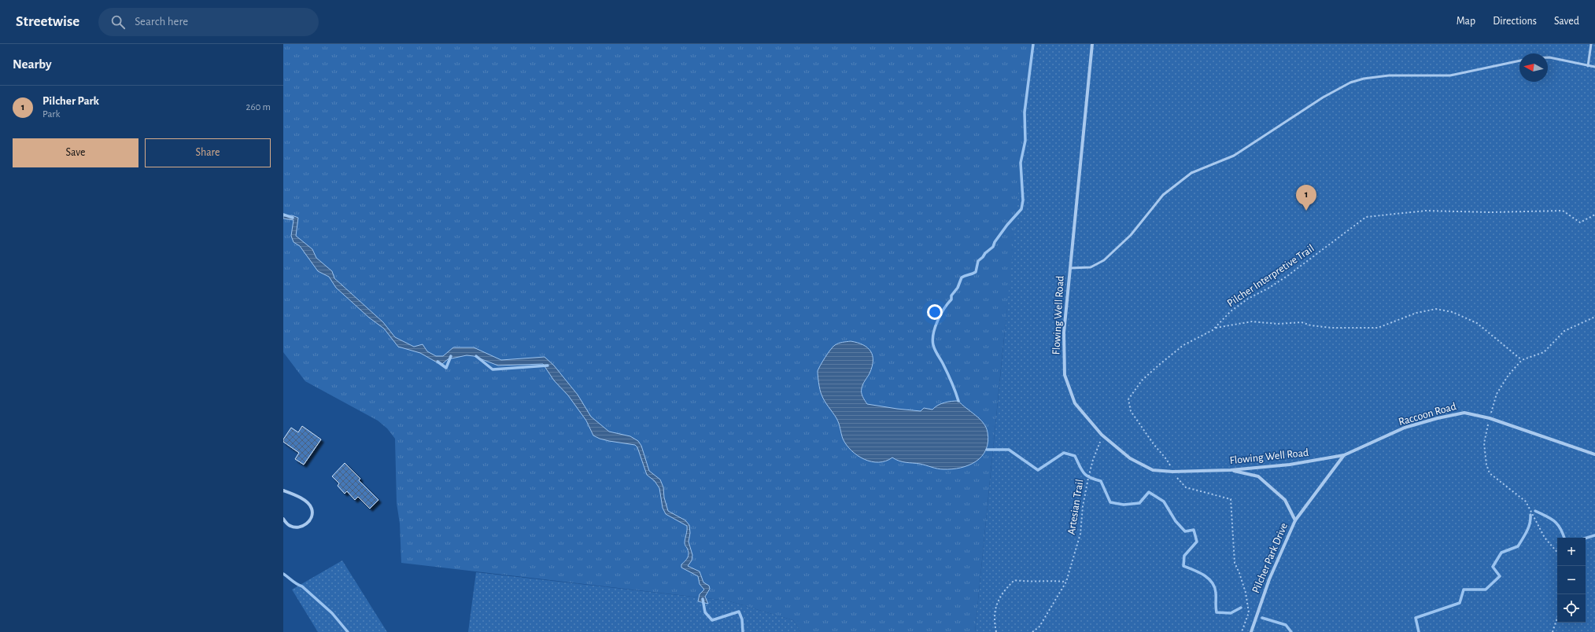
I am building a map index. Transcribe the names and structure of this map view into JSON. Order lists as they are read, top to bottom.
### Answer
{
  "streets": {
    "street": ["Flowing Well Road", "Raccoon Road", "Pilcher Park Drive"],
    "path": ["Pilcher Interpretive Trail", "Artesian Trail"]
  },
  "crossings": [
    ["Pilcher Interpretive Trail", "Flowing Well Road"],
    ["Flowing Well Road", "Raccoon Road"],
    ["Flowing Well Road", "Artesian Trail"],
    ["Flowing Well Road", "Pilcher Park Drive"],
    ["Raccoon Road", "Pilcher Park Drive"]
  ],
  "north": "left",
  "page": {
    "header": "Streetwise",
    "search": "Search here",
    "nav": ["Map", "Directions", "Saved"],
    "heading": "Nearby",
    "list": [
      {
        "mark": "1",
        "name": "Pilcher Park",
        "note": "Park",
        "value": "260 m"
      }
    ],
    "buttons": ["Save", "Share"],
    "pins": "1",
    "map_buttons": ["+", "−"]
  }
}
